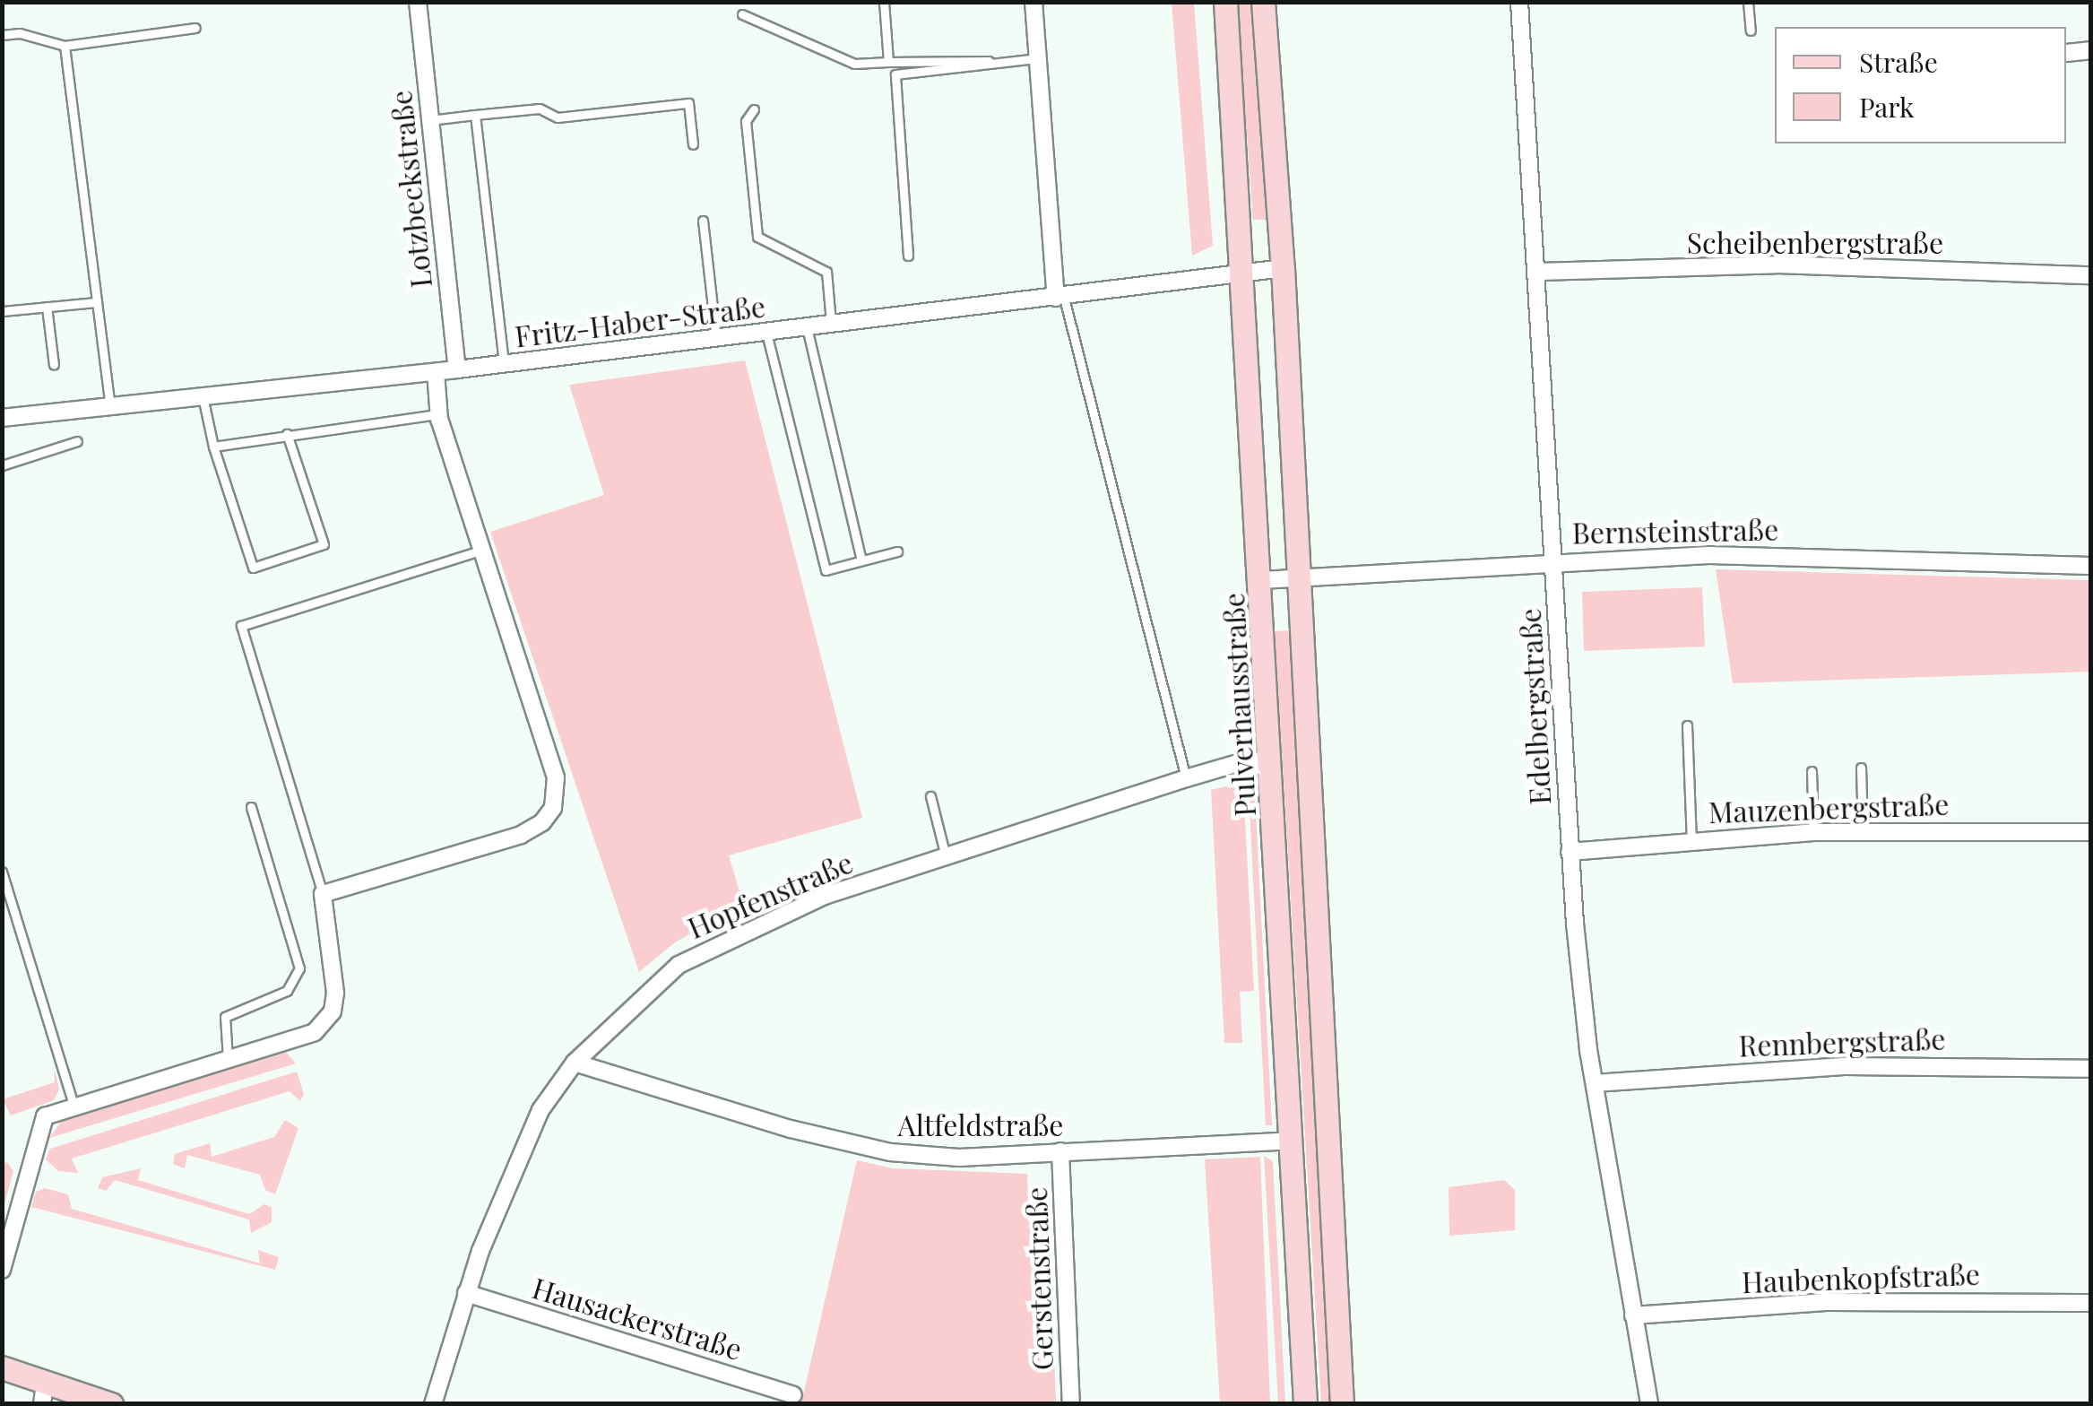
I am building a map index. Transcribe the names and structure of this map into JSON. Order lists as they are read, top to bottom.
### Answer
{
  "streets": {
    "main road": ["Pulverhausstraße"],
    "street": [
      "Lotzbeckstraße",
      "Scheibenbergstraße",
      "Fritz-Haber-Straße",
      "Bernsteinstraße",
      "Edelbergstraße",
      "Mauzenbergstraße",
      "Hopfenstraße",
      "Rennbergstraße",
      "Altfeldstraße",
      "Haubenkopfstraße",
      "Gerstenstraße",
      "Hausackerstraße"
    ]
  },
  "crossings": [
    ["Lotzbeckstraße", "Fritz-Haber-Straße"],
    ["Scheibenbergstraße", "Edelbergstraße"],
    ["Fritz-Haber-Straße", "Pulverhausstraße"],
    ["Bernsteinstraße", "Pulverhausstraße"],
    ["Bernsteinstraße", "Edelbergstraße"],
    ["Pulverhausstraße", "Hopfenstraße"],
    ["Pulverhausstraße", "Altfeldstraße"],
    ["Edelbergstraße", "Mauzenbergstraße"],
    ["Edelbergstraße", "Rennbergstraße"],
    ["Edelbergstraße", "Haubenkopfstraße"],
    ["Hopfenstraße", "Altfeldstraße"],
    ["Hopfenstraße", "Hausackerstraße"],
    ["Altfeldstraße", "Gerstenstraße"]
  ],
  "legend": ["Straße", "Park"]
}
